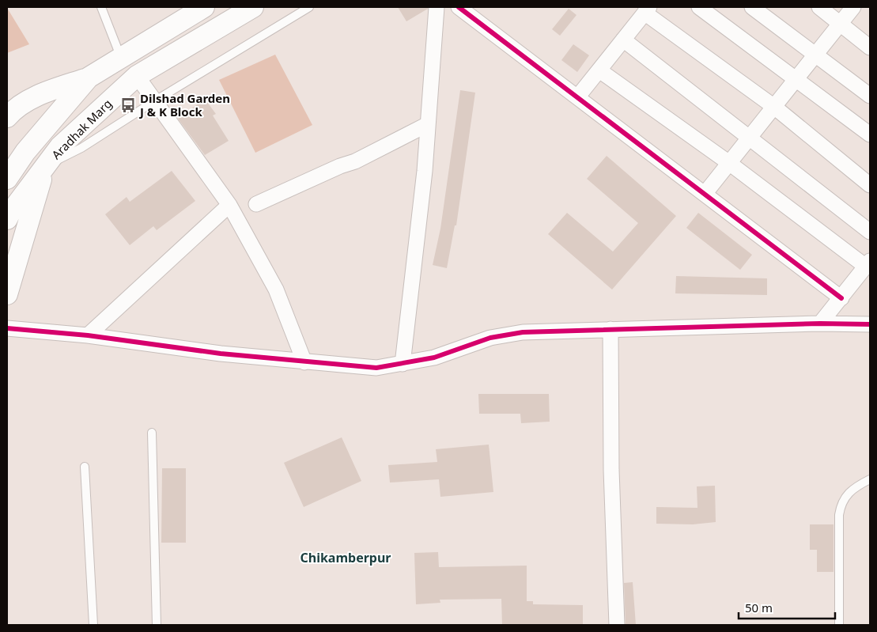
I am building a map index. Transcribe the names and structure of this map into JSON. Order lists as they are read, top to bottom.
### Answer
{
  "streets": {
    "main road": ["Aradhak Marg"]
  },
  "districts": ["Chikamberpur"],
  "places": {
    "bus stop": ["Dilshad Garden J & K Block"]
  },
  "scale_bar": "50 m"
}
